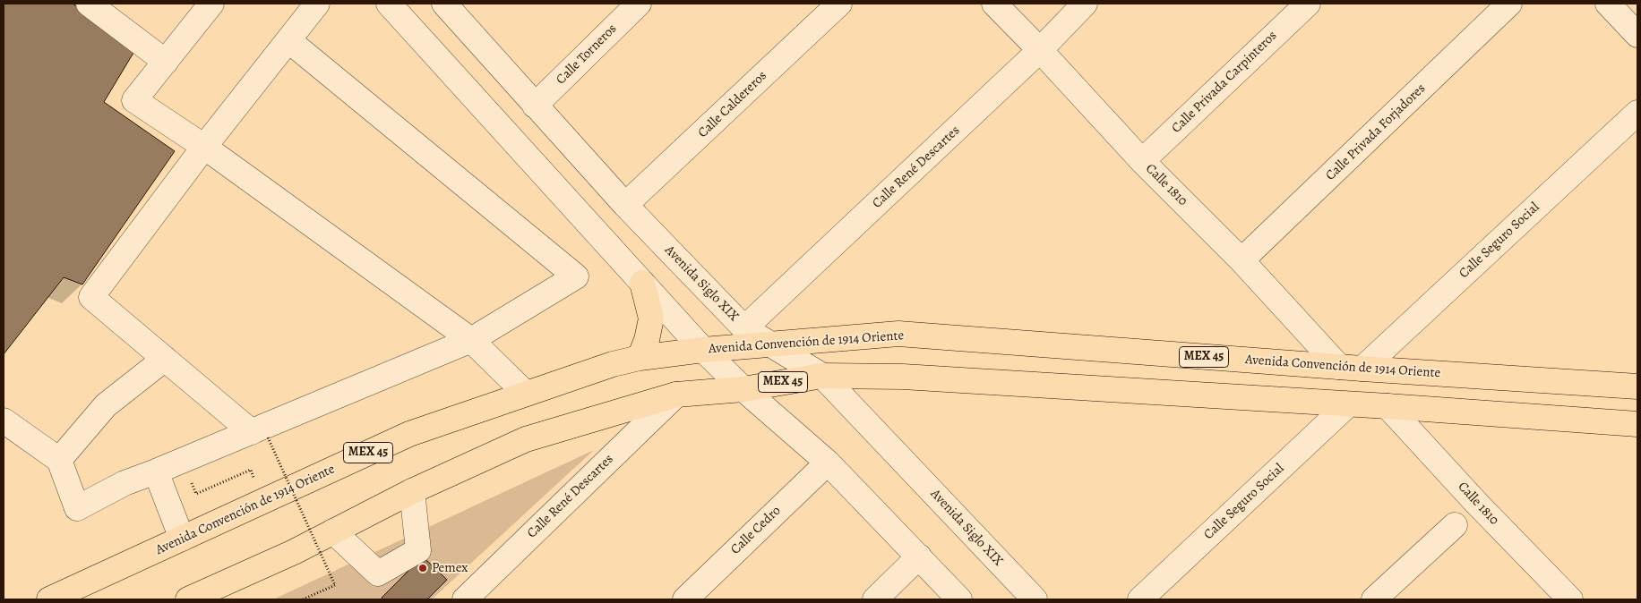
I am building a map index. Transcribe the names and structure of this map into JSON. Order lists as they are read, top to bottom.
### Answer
{
  "streets": {
    "main road": ["Avenida Convención de 1914 Oriente", "MEX 45"],
    "street": [
      "Calle Torneros",
      "Calle Privada Carpinteros",
      "Calle Caldereros",
      "Calle Privada Forjadores",
      "Calle René Descartes",
      "Calle 1810",
      "Calle Seguro Social",
      "Avenida Siglo XIX",
      "Calle Cedro"
    ]
  },
  "crossings": [
    ["Calle Torneros", "Avenida Siglo XIX"],
    ["Calle Privada Carpinteros", "Calle 1810"],
    ["Calle Caldereros", "Avenida Siglo XIX"],
    ["Calle Privada Forjadores", "Calle 1810"],
    ["Calle René Descartes", "Calle 1810"],
    ["Calle René Descartes", "Avenida Siglo XIX"],
    ["Calle René Descartes", "MEX 45"],
    ["Calle 1810", "Calle Seguro Social"],
    ["Calle 1810", "Avenida Convención de 1914 Oriente"],
    ["Calle 1810", "MEX 45"],
    ["Calle Seguro Social", "Avenida Convención de 1914 Oriente"],
    ["Calle Seguro Social", "MEX 45"],
    ["Avenida Siglo XIX", "Avenida Convención de 1914 Oriente"],
    ["Avenida Siglo XIX", "MEX 45"]
  ],
  "places": ["Pemex"]
}
